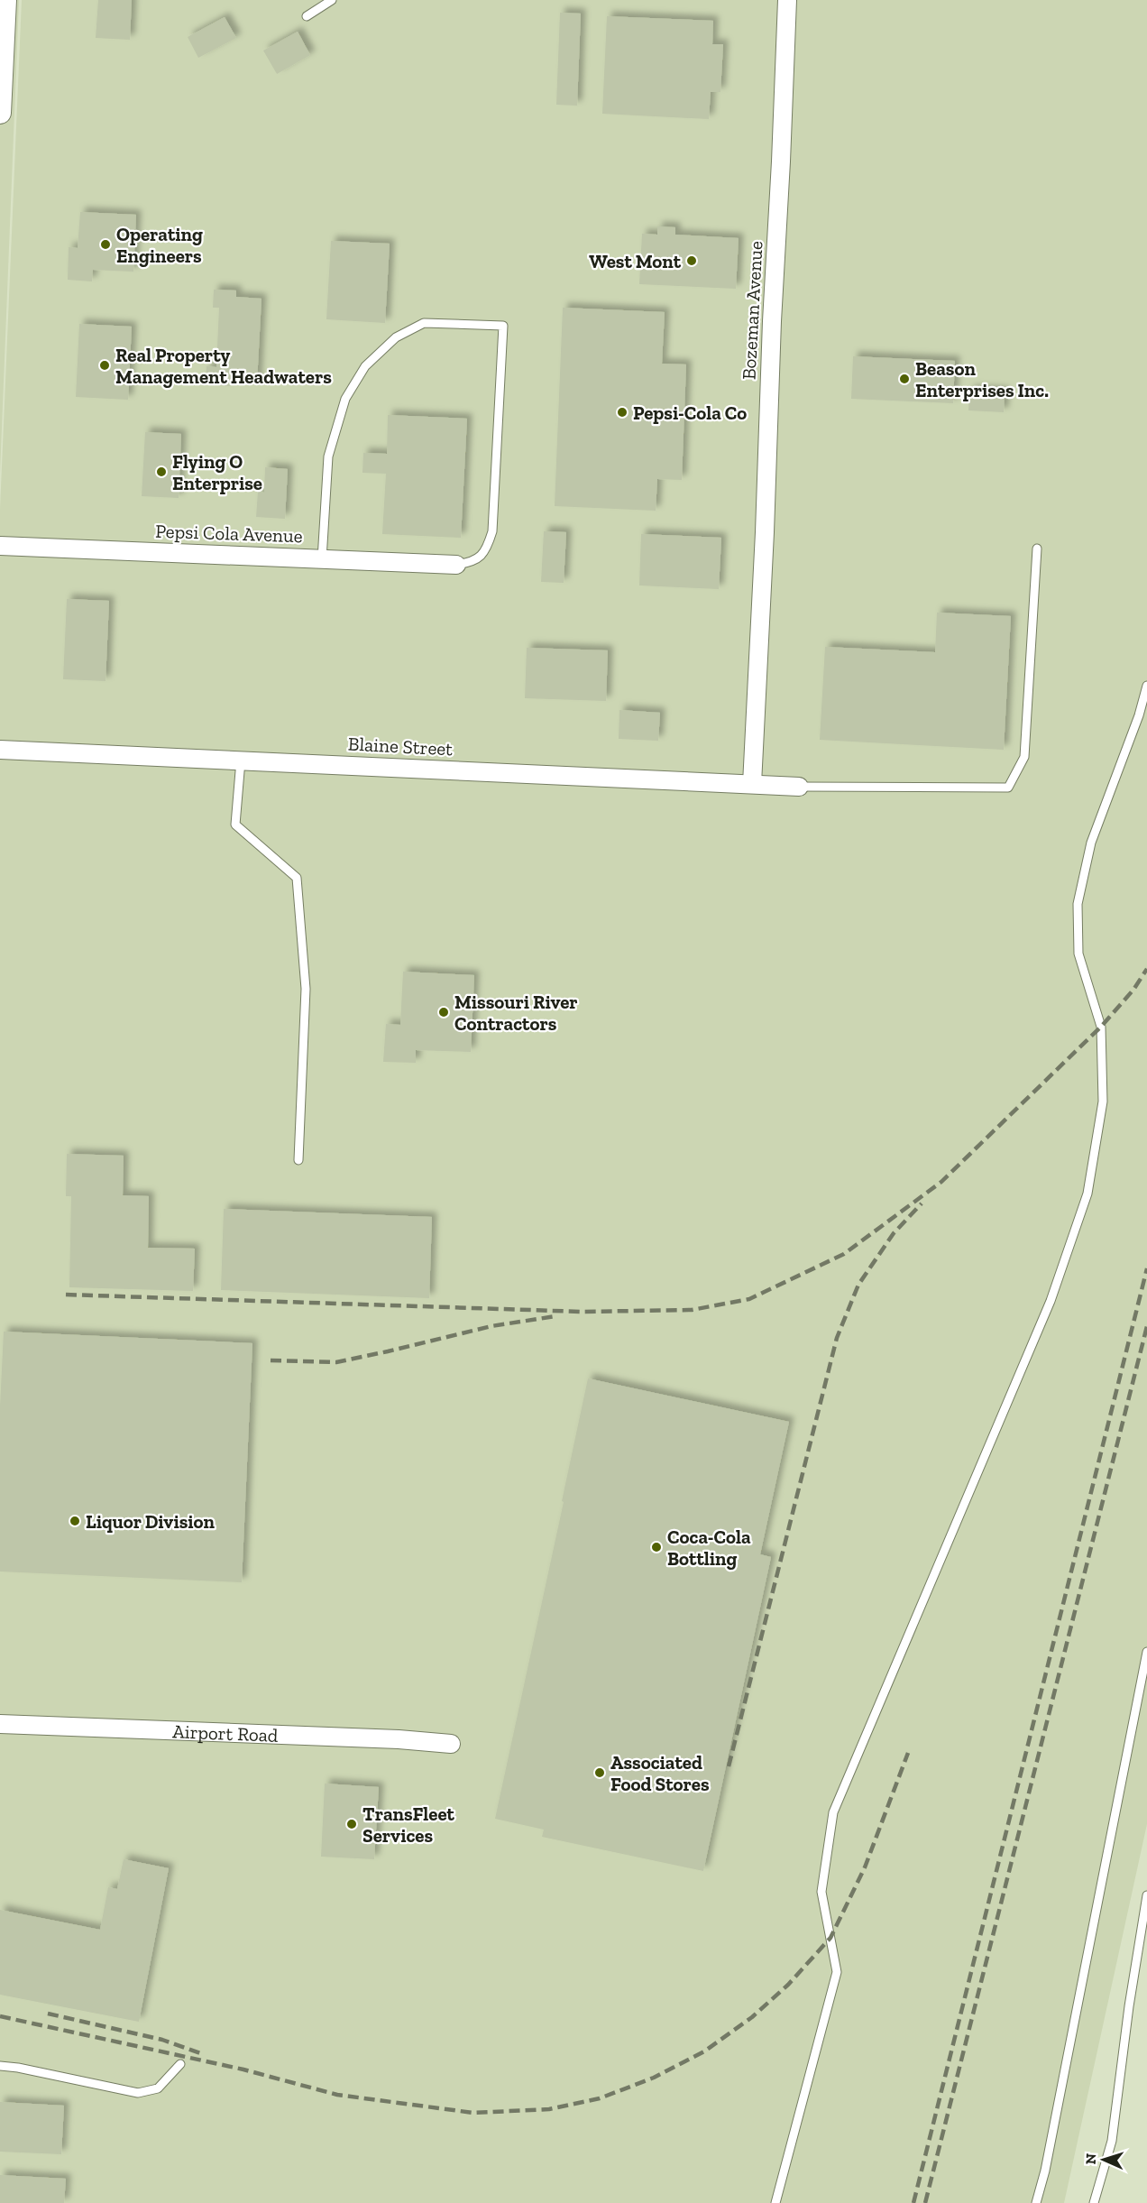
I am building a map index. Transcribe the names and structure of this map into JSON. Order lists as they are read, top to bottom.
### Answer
{
  "streets": {
    "street": [
      "Bozeman Avenue",
      "Pepsi Cola Avenue",
      "Blaine Street",
      "Airport Road"
    ]
  },
  "crossings": [
    ["Bozeman Avenue", "Blaine Street"]
  ],
  "places": [
    "Operating Engineers",
    "West Mont",
    "Real Property Management Headwaters",
    "Beason Enterprises Inc.",
    "Pepsi-Cola Co",
    "Flying O Enterprise",
    "Missouri River Contractors",
    "Liquor Division",
    "Coca-Cola Bottling",
    "Associated Food Stores",
    "TransFleet Services"
  ],
  "north": "left"
}
